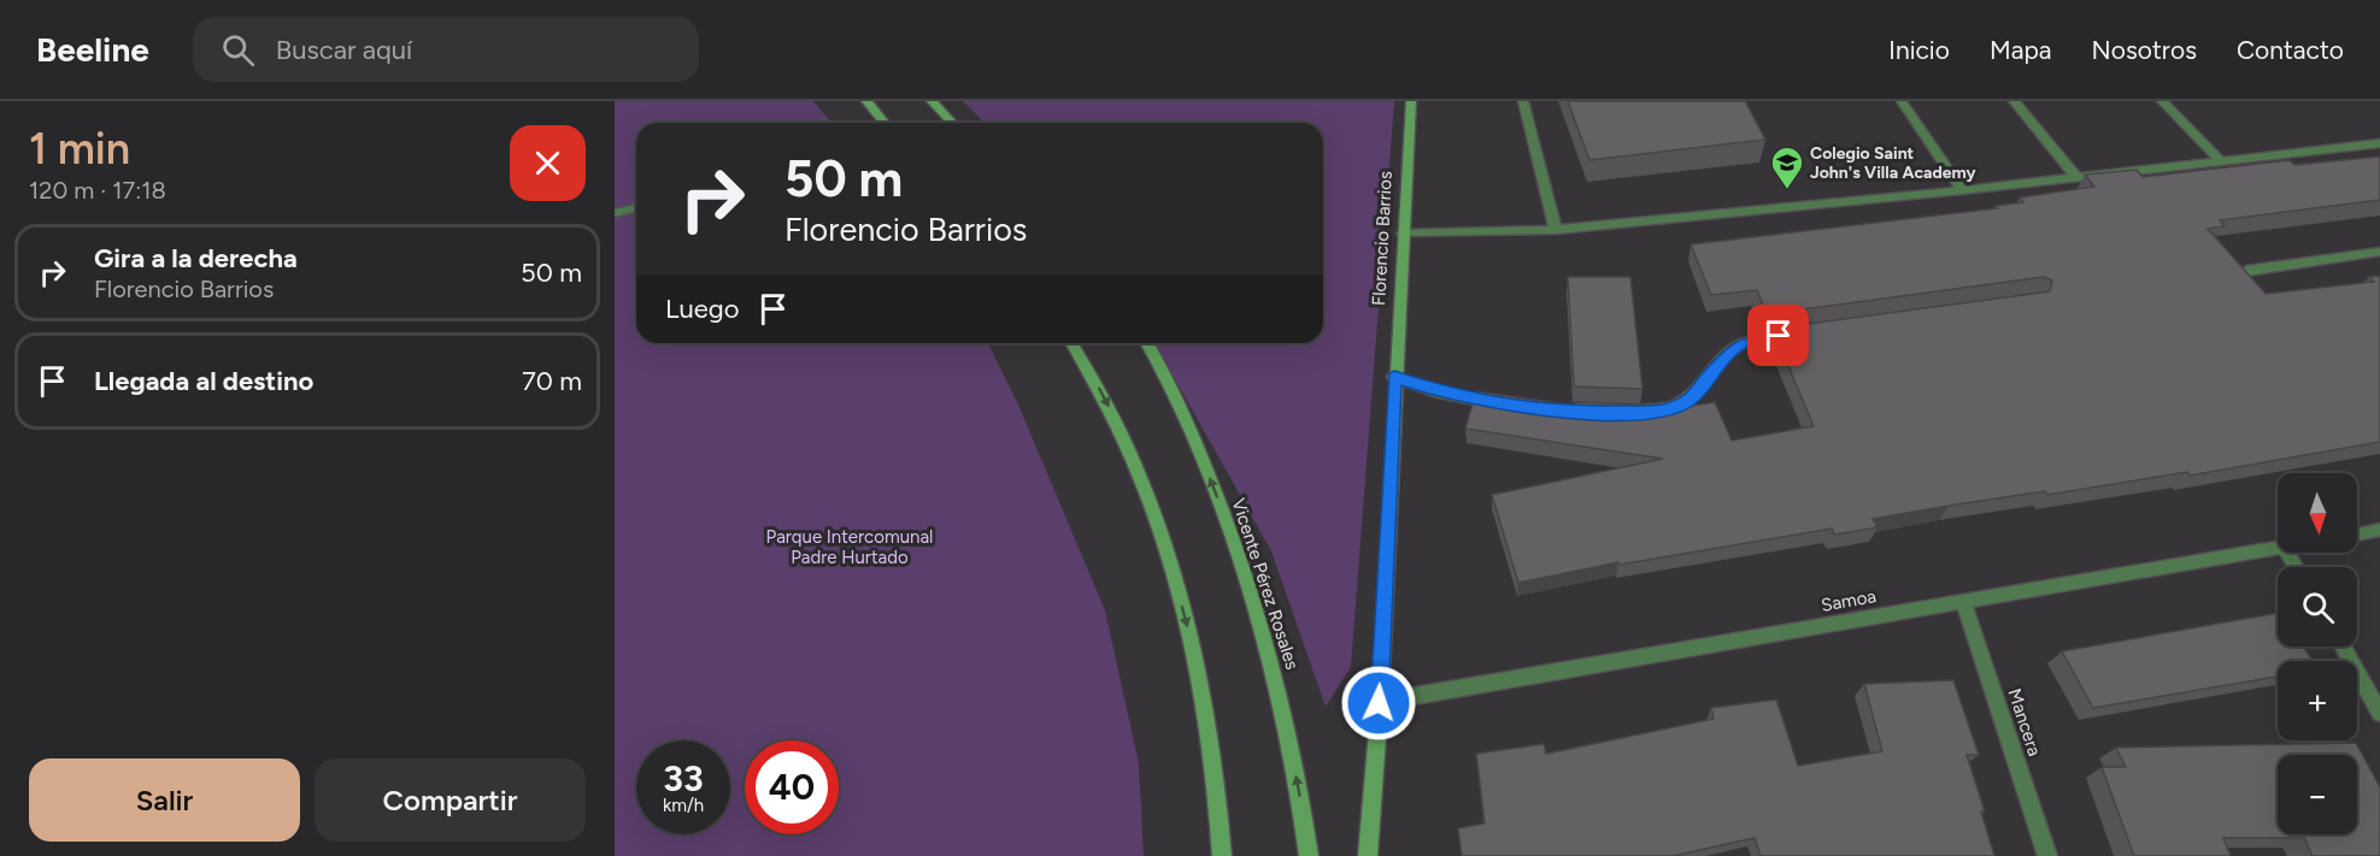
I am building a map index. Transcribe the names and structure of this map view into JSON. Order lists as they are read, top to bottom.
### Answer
{
  "streets": {
    "main road": ["Florencio Barrios", "Vicente Pérez Rosales"],
    "street": ["Samoa", "Mancera"]
  },
  "crossings": [
    ["Florencio Barrios", "Samoa"],
    ["Samoa", "Mancera"]
  ],
  "parks": ["Parque Intercomunal Padre Hurtado"],
  "places": {
    "school or university": ["Colegio Saint John's Villa Academy"]
  },
  "north": "bottom",
  "page": {
    "header": "Beeline",
    "search": "Buscar aquí",
    "nav": [
      "Inicio",
      "Mapa",
      "Nosotros",
      "Contacto"
    ],
    "heading": ["1 min", "120 m · 17:18"],
    "turn": ["50 m", "Florencio Barrios"],
    "list": [
      {
        "name": "Gira a la derecha",
        "note": "Florencio Barrios",
        "value": "50 m"
      },
      {
        "name": "Llegada al destino",
        "value": "70 m"
      }
    ],
    "then": "Luego",
    "map_buttons": ["+", "−"],
    "speed": "33 km/h",
    "limit": "40",
    "buttons": ["Salir", "Compartir"]
  }
}
